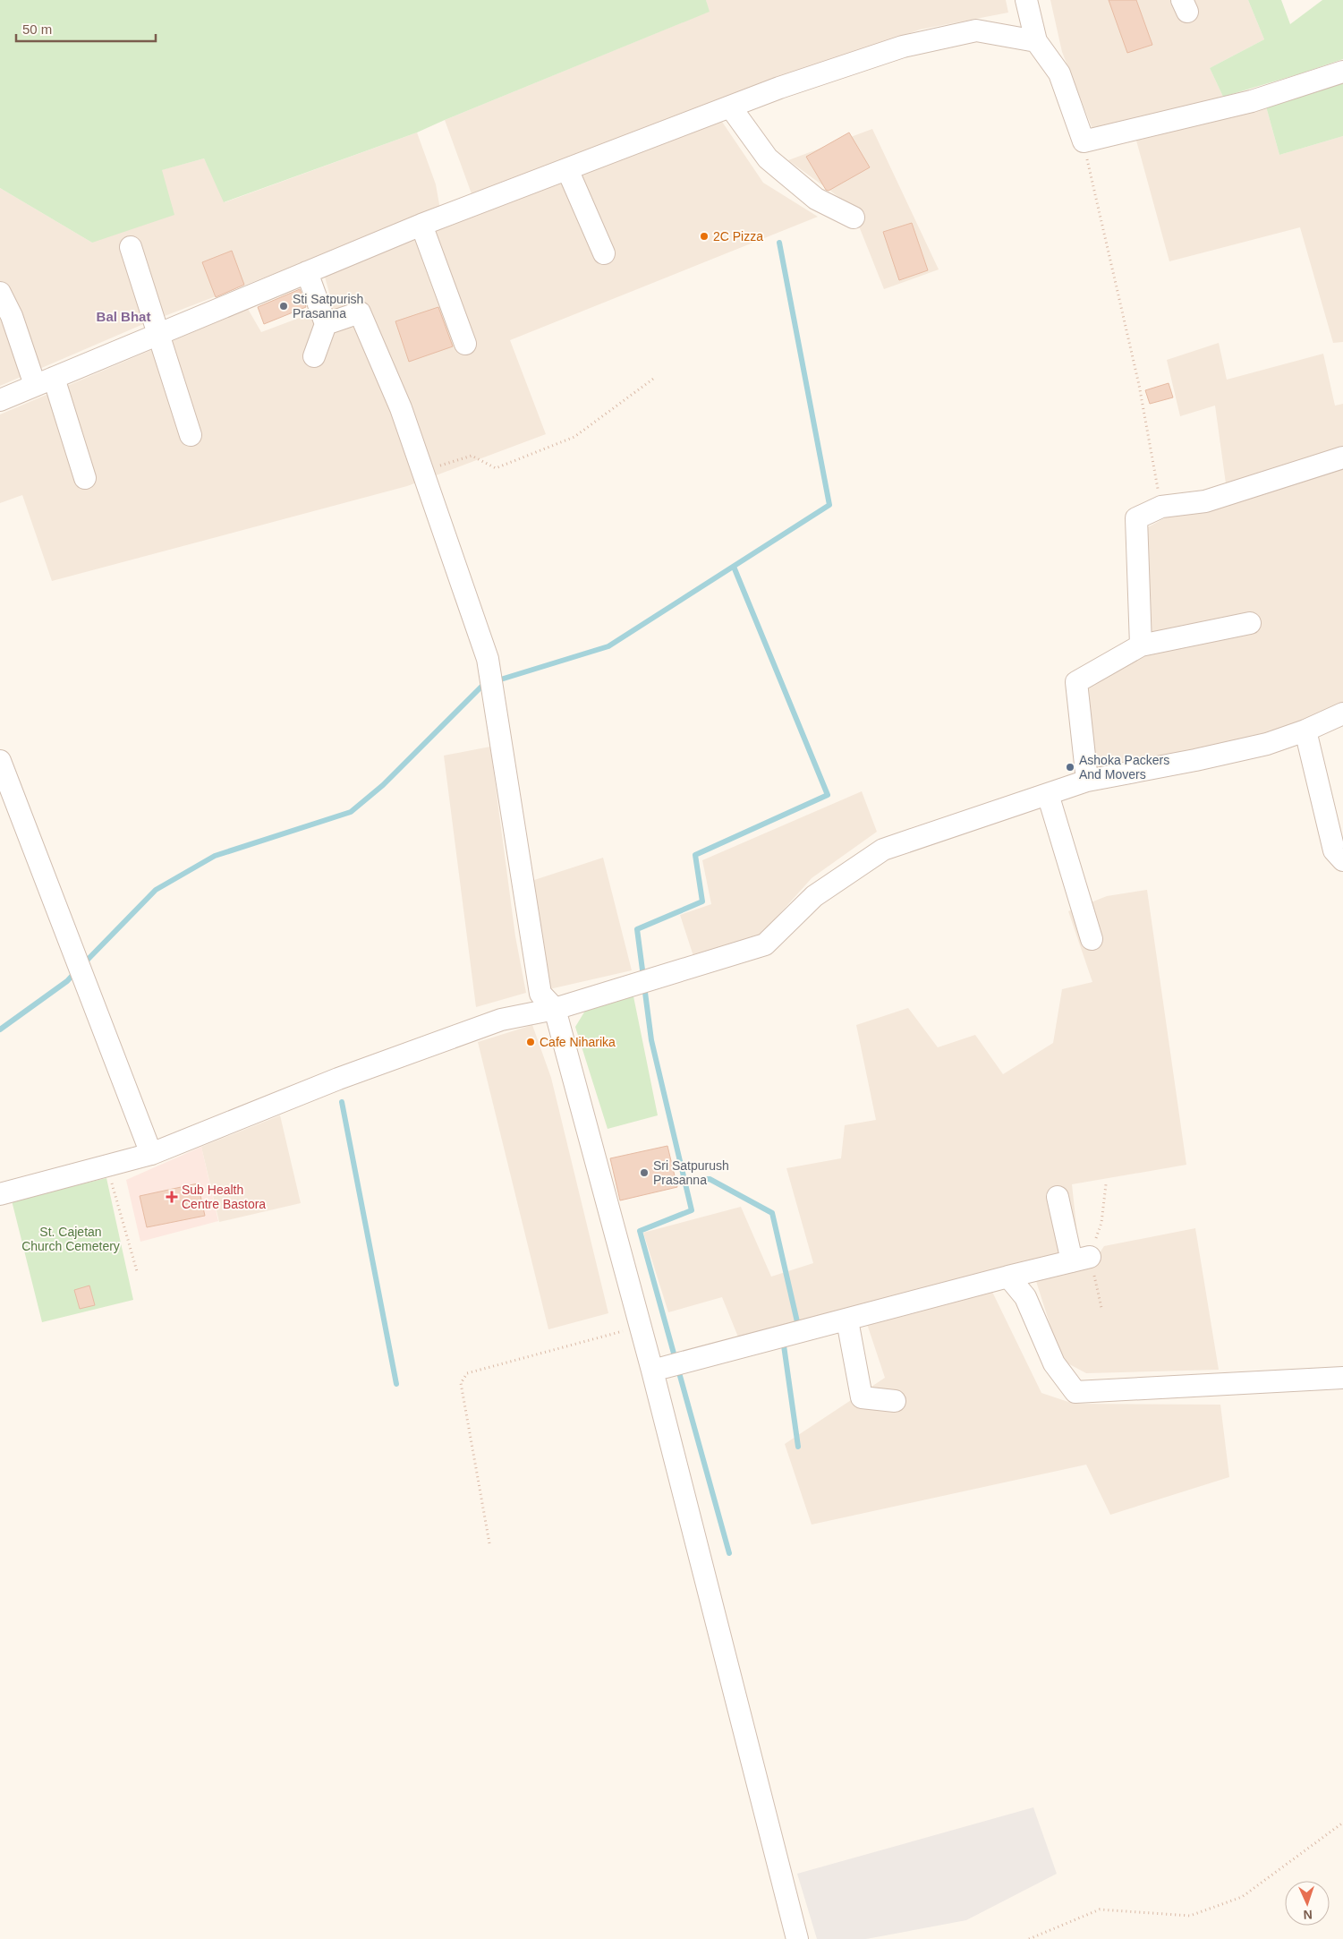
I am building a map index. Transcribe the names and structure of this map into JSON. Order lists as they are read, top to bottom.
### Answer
{
  "districts": ["Bal Bhat"],
  "parks": ["St. Cajetan Church Cemetery"],
  "places": {
    "other": [
      "2C Pizza",
      "Sti Satpurish Prasanna",
      "Ashoka Packers And Movers",
      "Cafe Niharika",
      "Sri Satpurush Prasanna"
    ],
    "health": ["Sub Health Centre Bastora"]
  },
  "scale_bar": "50 m",
  "north": "bottom"
}
